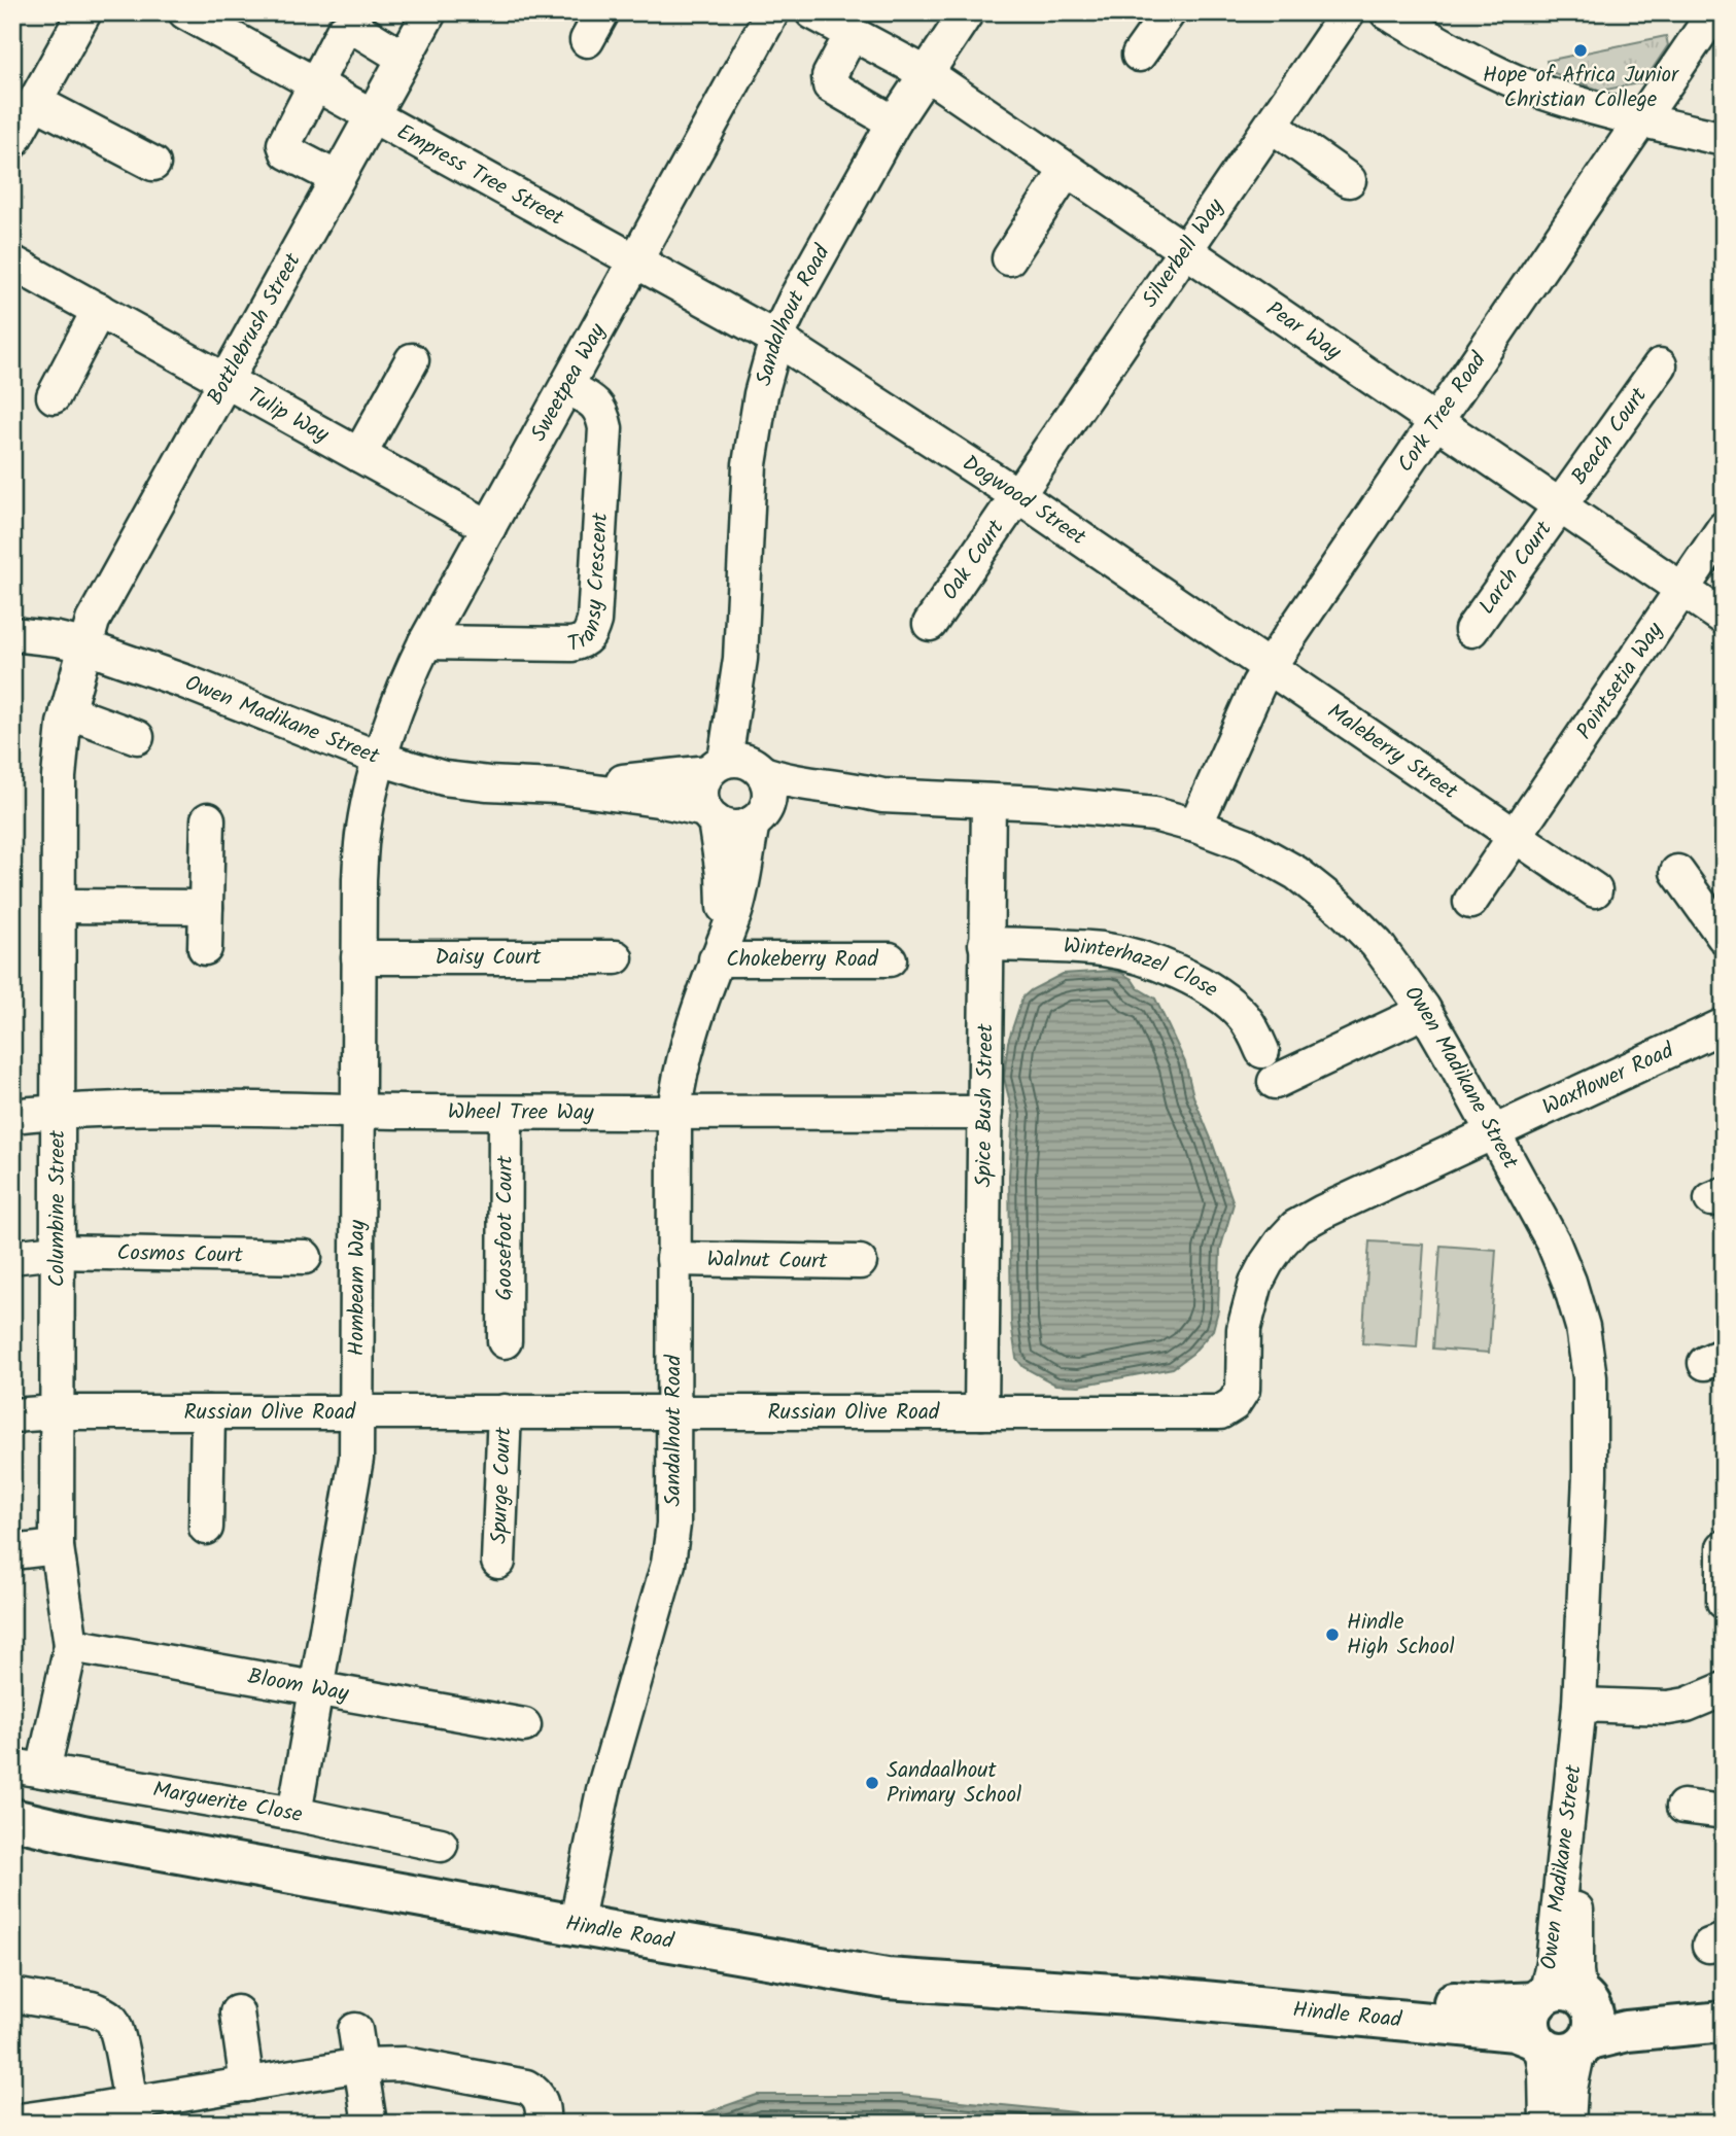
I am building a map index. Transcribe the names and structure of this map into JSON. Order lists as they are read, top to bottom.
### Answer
{
  "streets": {
    "main road": ["Hindle Road"],
    "street": [
      "Empress Tree Street",
      "Silverbell Way",
      "Sandalhout Road",
      "Bottlebrush Street",
      "Pear Way",
      "Sweetpea Way",
      "Cork Tree Road",
      "Tulip Way",
      "Beach Court",
      "Dogwood Street",
      "Oak Court",
      "Larch Court",
      "Transy Crescent",
      "Pointsetia Way",
      "Owen Madikane Street",
      "Maleberry Street",
      "Daisy Court",
      "Chokeberry Road",
      "Winterhazel Close",
      "Waxflower Road",
      "Spice Bush Street",
      "Wheel Tree Way",
      "Columbine Street",
      "Goosefoot Court",
      "Cosmos Court",
      "Walnut Court",
      "Hombeam Way",
      "Russian Olive Road",
      "Spurge Court",
      "Bloom Way",
      "Marguerite Close"
    ]
  },
  "crossings": [
    ["Empress Tree Street", "Sandalhout Road"],
    ["Empress Tree Street", "Bottlebrush Street"],
    ["Empress Tree Street", "Sweetpea Way"],
    ["Empress Tree Street", "Dogwood Street"],
    ["Silverbell Way", "Pear Way"],
    ["Silverbell Way", "Dogwood Street"],
    ["Silverbell Way", "Oak Court"],
    ["Sandalhout Road", "Pear Way"],
    ["Sandalhout Road", "Dogwood Street"],
    ["Sandalhout Road", "Owen Madikane Street"],
    ["Sandalhout Road", "Chokeberry Road"],
    ["Sandalhout Road", "Wheel Tree Way"],
    ["Sandalhout Road", "Walnut Court"],
    ["Sandalhout Road", "Russian Olive Road"],
    ["Sandalhout Road", "Hindle Road"],
    ["Bottlebrush Street", "Tulip Way"],
    ["Bottlebrush Street", "Owen Madikane Street"],
    ["Bottlebrush Street", "Columbine Street"],
    ["Pear Way", "Cork Tree Road"],
    ["Pear Way", "Beach Court"],
    ["Pear Way", "Larch Court"],
    ["Pear Way", "Pointsetia Way"],
    ["Sweetpea Way", "Tulip Way"],
    ["Sweetpea Way", "Transy Crescent"],
    ["Sweetpea Way", "Owen Madikane Street"],
    ["Sweetpea Way", "Hombeam Way"],
    ["Cork Tree Road", "Dogwood Street"],
    ["Cork Tree Road", "Owen Madikane Street"],
    ["Cork Tree Road", "Maleberry Street"],
    ["Beach Court", "Larch Court"],
    ["Dogwood Street", "Oak Court"],
    ["Dogwood Street", "Maleberry Street"],
    ["Pointsetia Way", "Maleberry Street"],
    ["Owen Madikane Street", "Waxflower Road"],
    ["Owen Madikane Street", "Spice Bush Street"],
    ["Owen Madikane Street", "Columbine Street"],
    ["Owen Madikane Street", "Hombeam Way"],
    ["Owen Madikane Street", "Russian Olive Road"],
    ["Owen Madikane Street", "Hindle Road"],
    ["Daisy Court", "Hombeam Way"],
    ["Winterhazel Close", "Spice Bush Street"],
    ["Waxflower Road", "Russian Olive Road"],
    ["Spice Bush Street", "Wheel Tree Way"],
    ["Spice Bush Street", "Russian Olive Road"],
    ["Wheel Tree Way", "Columbine Street"],
    ["Wheel Tree Way", "Goosefoot Court"],
    ["Wheel Tree Way", "Hombeam Way"],
    ["Columbine Street", "Cosmos Court"],
    ["Columbine Street", "Russian Olive Road"],
    ["Columbine Street", "Bloom Way"],
    ["Columbine Street", "Marguerite Close"],
    ["Hombeam Way", "Russian Olive Road"],
    ["Hombeam Way", "Bloom Way"],
    ["Hombeam Way", "Marguerite Close"],
    ["Russian Olive Road", "Spurge Court"]
  ],
  "places": ["Hope of Africa Junior Christian College", "Hindle High School", "Sandaalhout Primary School"]
}
